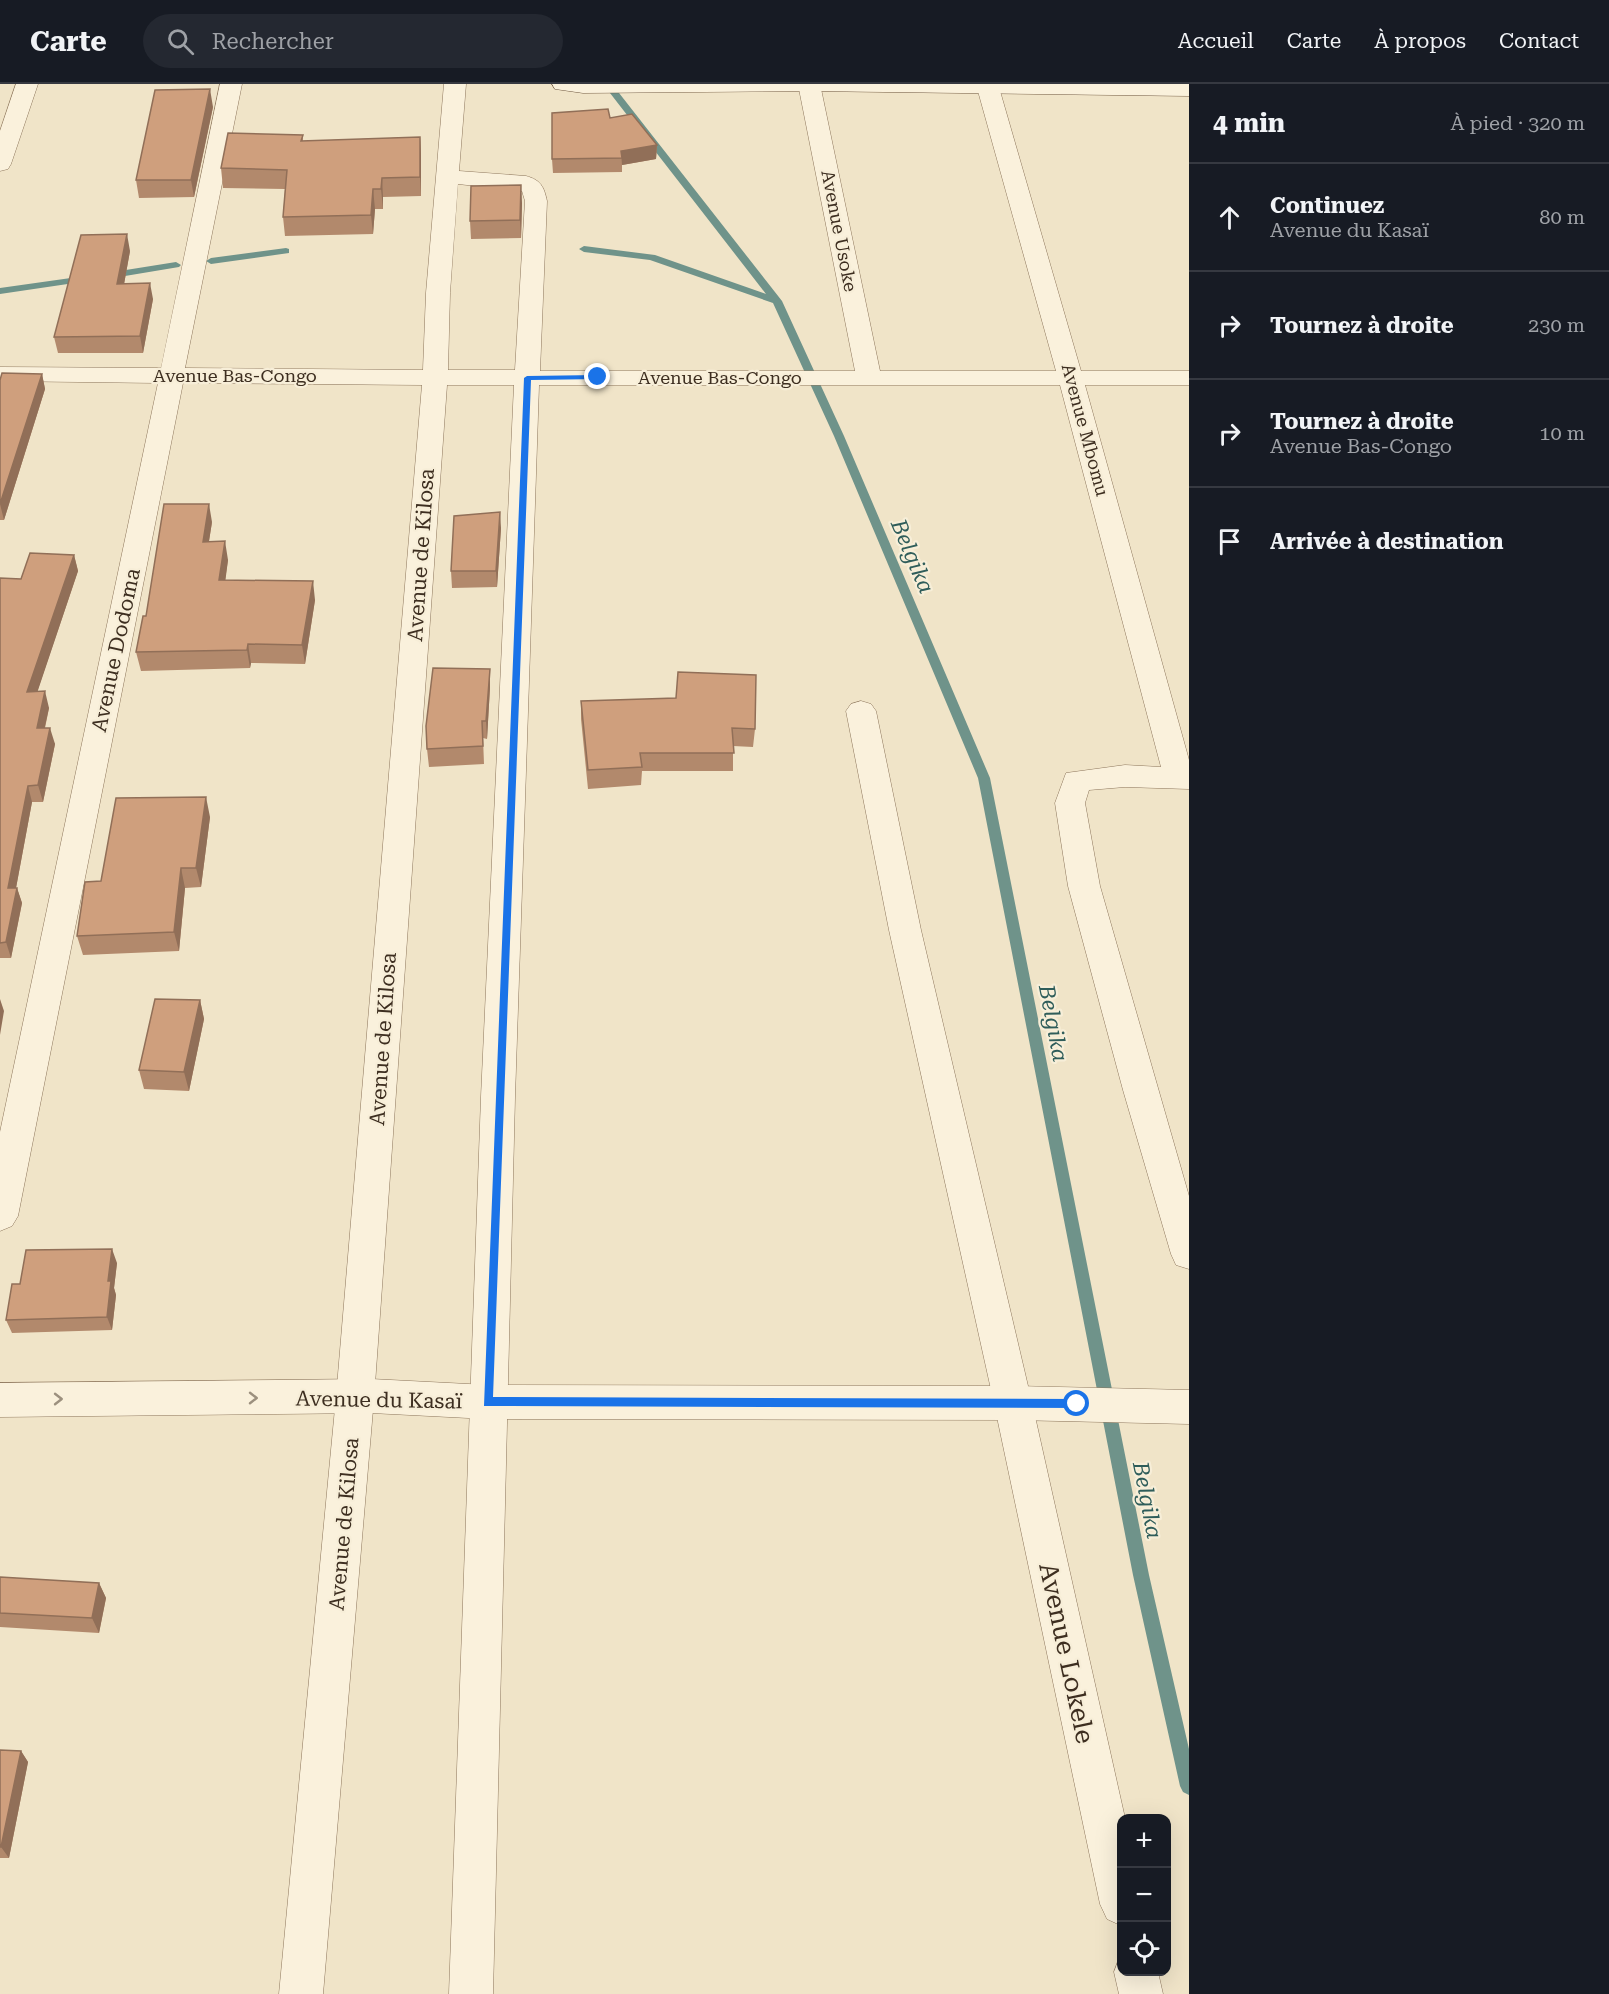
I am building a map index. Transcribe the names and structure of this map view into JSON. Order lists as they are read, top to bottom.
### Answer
{
  "streets": {
    "street": [
      "Avenue Usoke",
      "Avenue Bas-Congo",
      "Avenue Mbomu",
      "Avenue de Kilosa",
      "Avenue Dodoma",
      "Avenue du Kasaï",
      "Avenue Lokele"
    ]
  },
  "crossings": [
    ["Avenue Usoke", "Avenue Bas-Congo"],
    ["Avenue Bas-Congo", "Avenue Mbomu"],
    ["Avenue Bas-Congo", "Avenue de Kilosa"],
    ["Avenue Bas-Congo", "Avenue Dodoma"],
    ["Avenue de Kilosa", "Avenue du Kasaï"],
    ["Avenue du Kasaï", "Avenue Lokele"]
  ],
  "water": ["Belgika"],
  "page": {
    "header": "Carte",
    "search": "Rechercher",
    "nav": [
      "Accueil",
      "Carte",
      "À propos",
      "Contact"
    ],
    "heading": ["4 min", "À pied · 320 m"],
    "list": [
      ["Continuez", "Avenue du Kasaï", "80 m"],
      ["Tournez à droite", "230 m"],
      ["Tournez à droite", "Avenue Bas-Congo", "10 m"],
      "Arrivée à destination"
    ],
    "map_buttons": ["+", "−"]
  }
}
